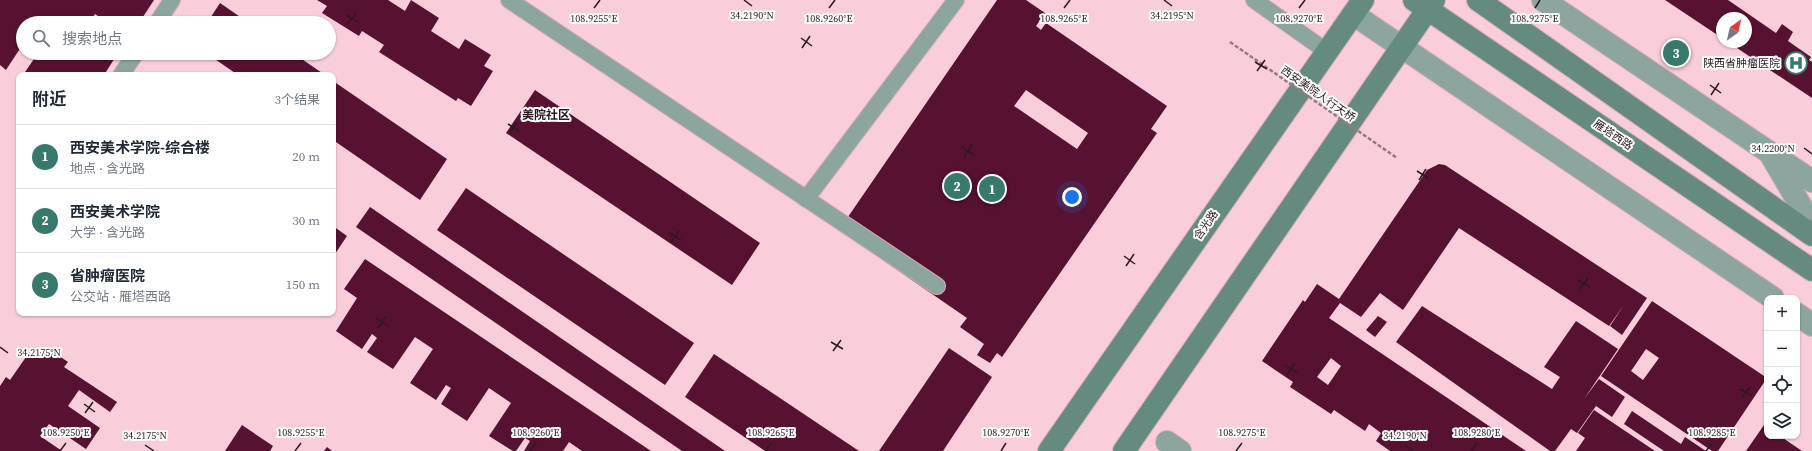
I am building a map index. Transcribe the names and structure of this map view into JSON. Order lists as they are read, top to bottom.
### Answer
{
  "streets": {
    "main road": ["雁塔西路", "含光路"],
    "path": ["西安美院人行天桥"]
  },
  "districts": ["美院社区"],
  "places": {
    "hospital": ["陕西省肿瘤医院"]
  },
  "north": "top right",
  "page": {
    "search": "搜索地点",
    "pins": ["3", "2", "1"],
    "heading": ["附近", "3个结果"],
    "list": [
      {
        "mark": "1",
        "name": "西安美术学院-综合楼",
        "note": "地点 · 含光路",
        "value": "20 m"
      },
      {
        "mark": "2",
        "name": "西安美术学院",
        "note": "大学 · 含光路",
        "value": "30 m"
      },
      {
        "mark": "3",
        "name": "省肿瘤医院",
        "note": "公交站 · 雁塔西路",
        "value": "150 m"
      }
    ],
    "map_buttons": ["+", "−"]
  },
  "coordinates": [
    "34.2190°N",
    "34.2195°N",
    "108.9255°E",
    "108.9260°E",
    "108.9275°E",
    "108.9265°E",
    "108.9270°E",
    "34.2200°N",
    "34.2175°N",
    "108.9250°E",
    "108.9280°E",
    "108.9285°E"
  ]
}
